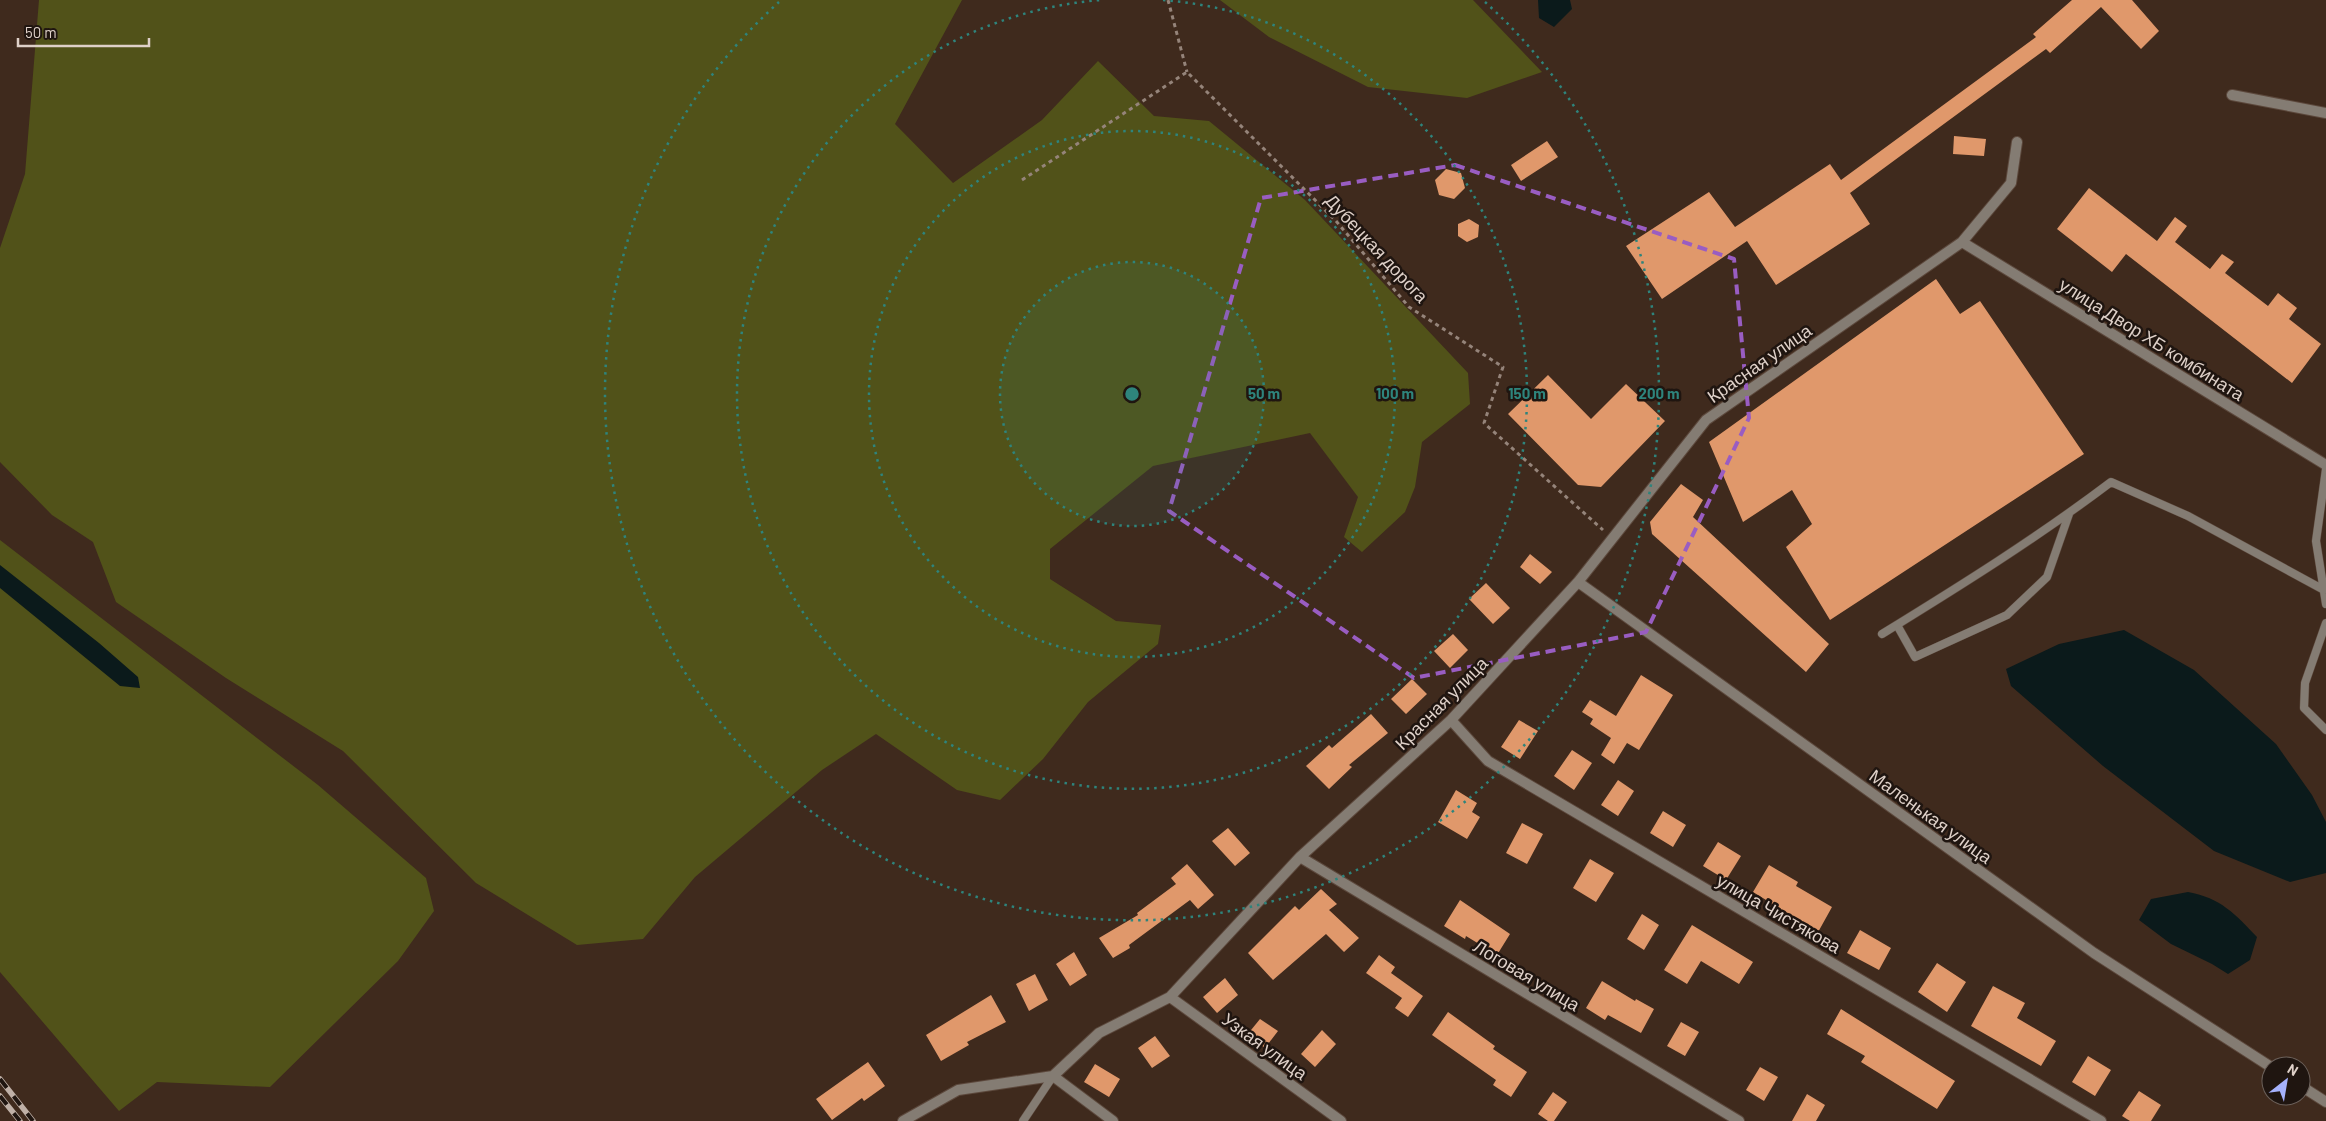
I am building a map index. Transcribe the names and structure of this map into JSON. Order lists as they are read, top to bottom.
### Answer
{
  "streets": {
    "street": [
      "улица Двор ХБ комбината",
      "Красная улица",
      "Маленькая улица",
      "улица Чистякова",
      "Логовая улица",
      "Узкая улица"
    ],
    "path": ["Дубецкая дорога"]
  },
  "crossings": [
    ["Дубецкая дорога", "Красная улица"],
    ["улица Двор ХБ комбината", "Красная улица"],
    ["Красная улица", "Маленькая улица"],
    ["Красная улица", "улица Чистякова"],
    ["Красная улица", "Логовая улица"],
    ["Красная улица", "Узкая улица"]
  ],
  "scale_bar": "50 m",
  "north": "top right",
  "rings": [
    "50 m",
    "100 m",
    "150 m",
    "200 m"
  ]
}
